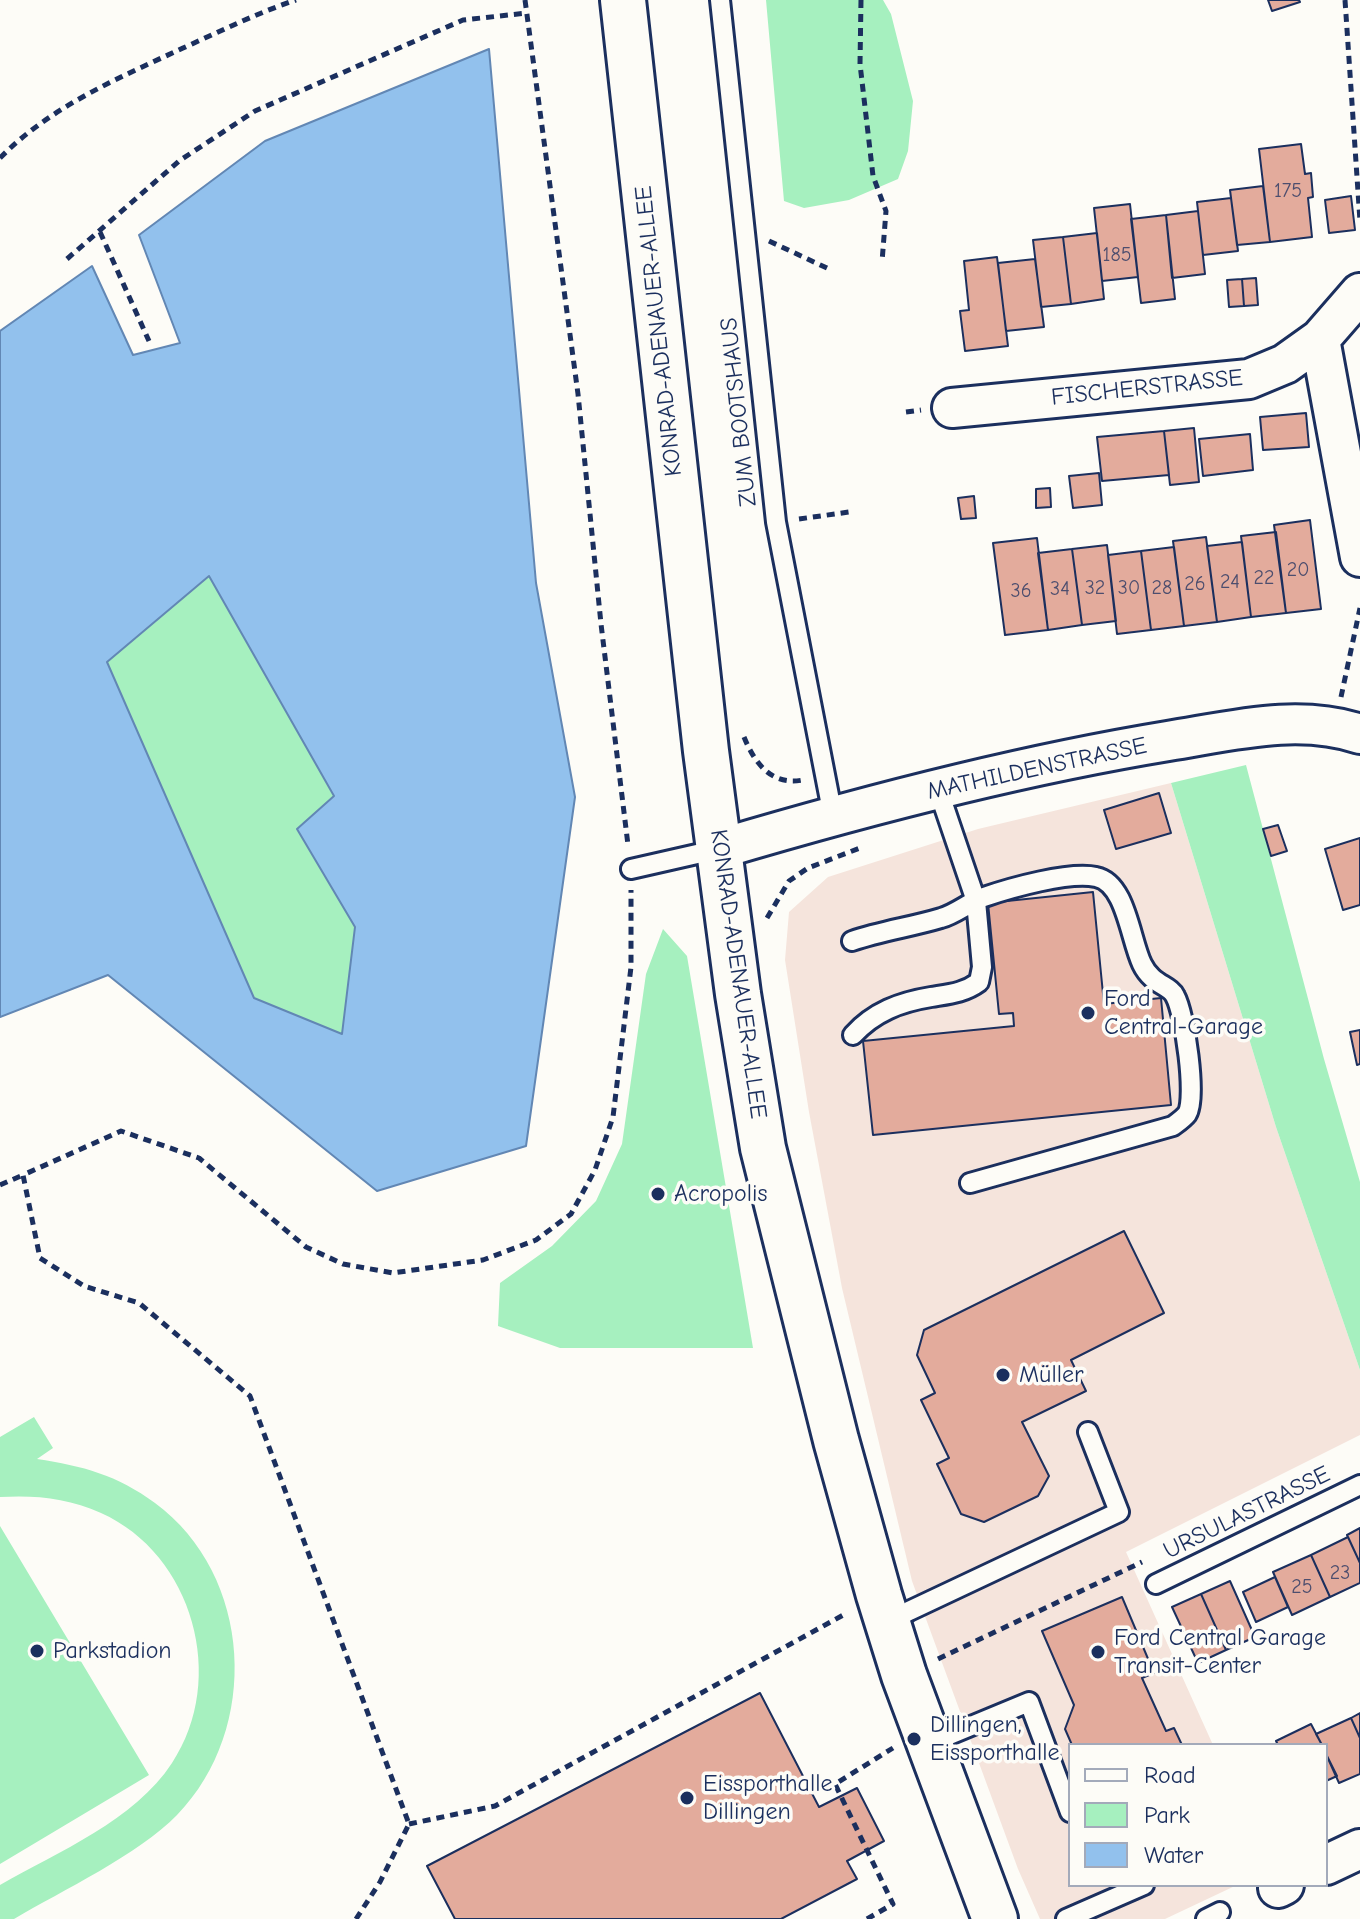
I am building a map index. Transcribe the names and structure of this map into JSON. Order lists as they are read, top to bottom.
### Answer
{
  "streets": {
    "street": ["KONRAD-ADENAUER-ALLEE", "FISCHERSTRASSE", "MATHILDENSTRASSE"],
    "lane": ["ZUM BOOTSHAUS", "URSULASTRASSE"]
  },
  "crossings": [
    ["KONRAD-ADENAUER-ALLEE", "MATHILDENSTRASSE"],
    ["ZUM BOOTSHAUS", "MATHILDENSTRASSE"]
  ],
  "places": [
    "Ford Central-Garage",
    "Acropolis",
    "Müller",
    "Parkstadion",
    "Ford Central Garage Transit-Center",
    "Dillingen, Eissporthalle",
    "Eissporthalle Dillingen"
  ],
  "house_numbers": [
    "175",
    "185",
    "20",
    "22",
    "24",
    "26",
    "32",
    "30",
    "28",
    "34",
    "36",
    "23",
    "25"
  ],
  "legend": ["Road", "Park", "Water"]
}
